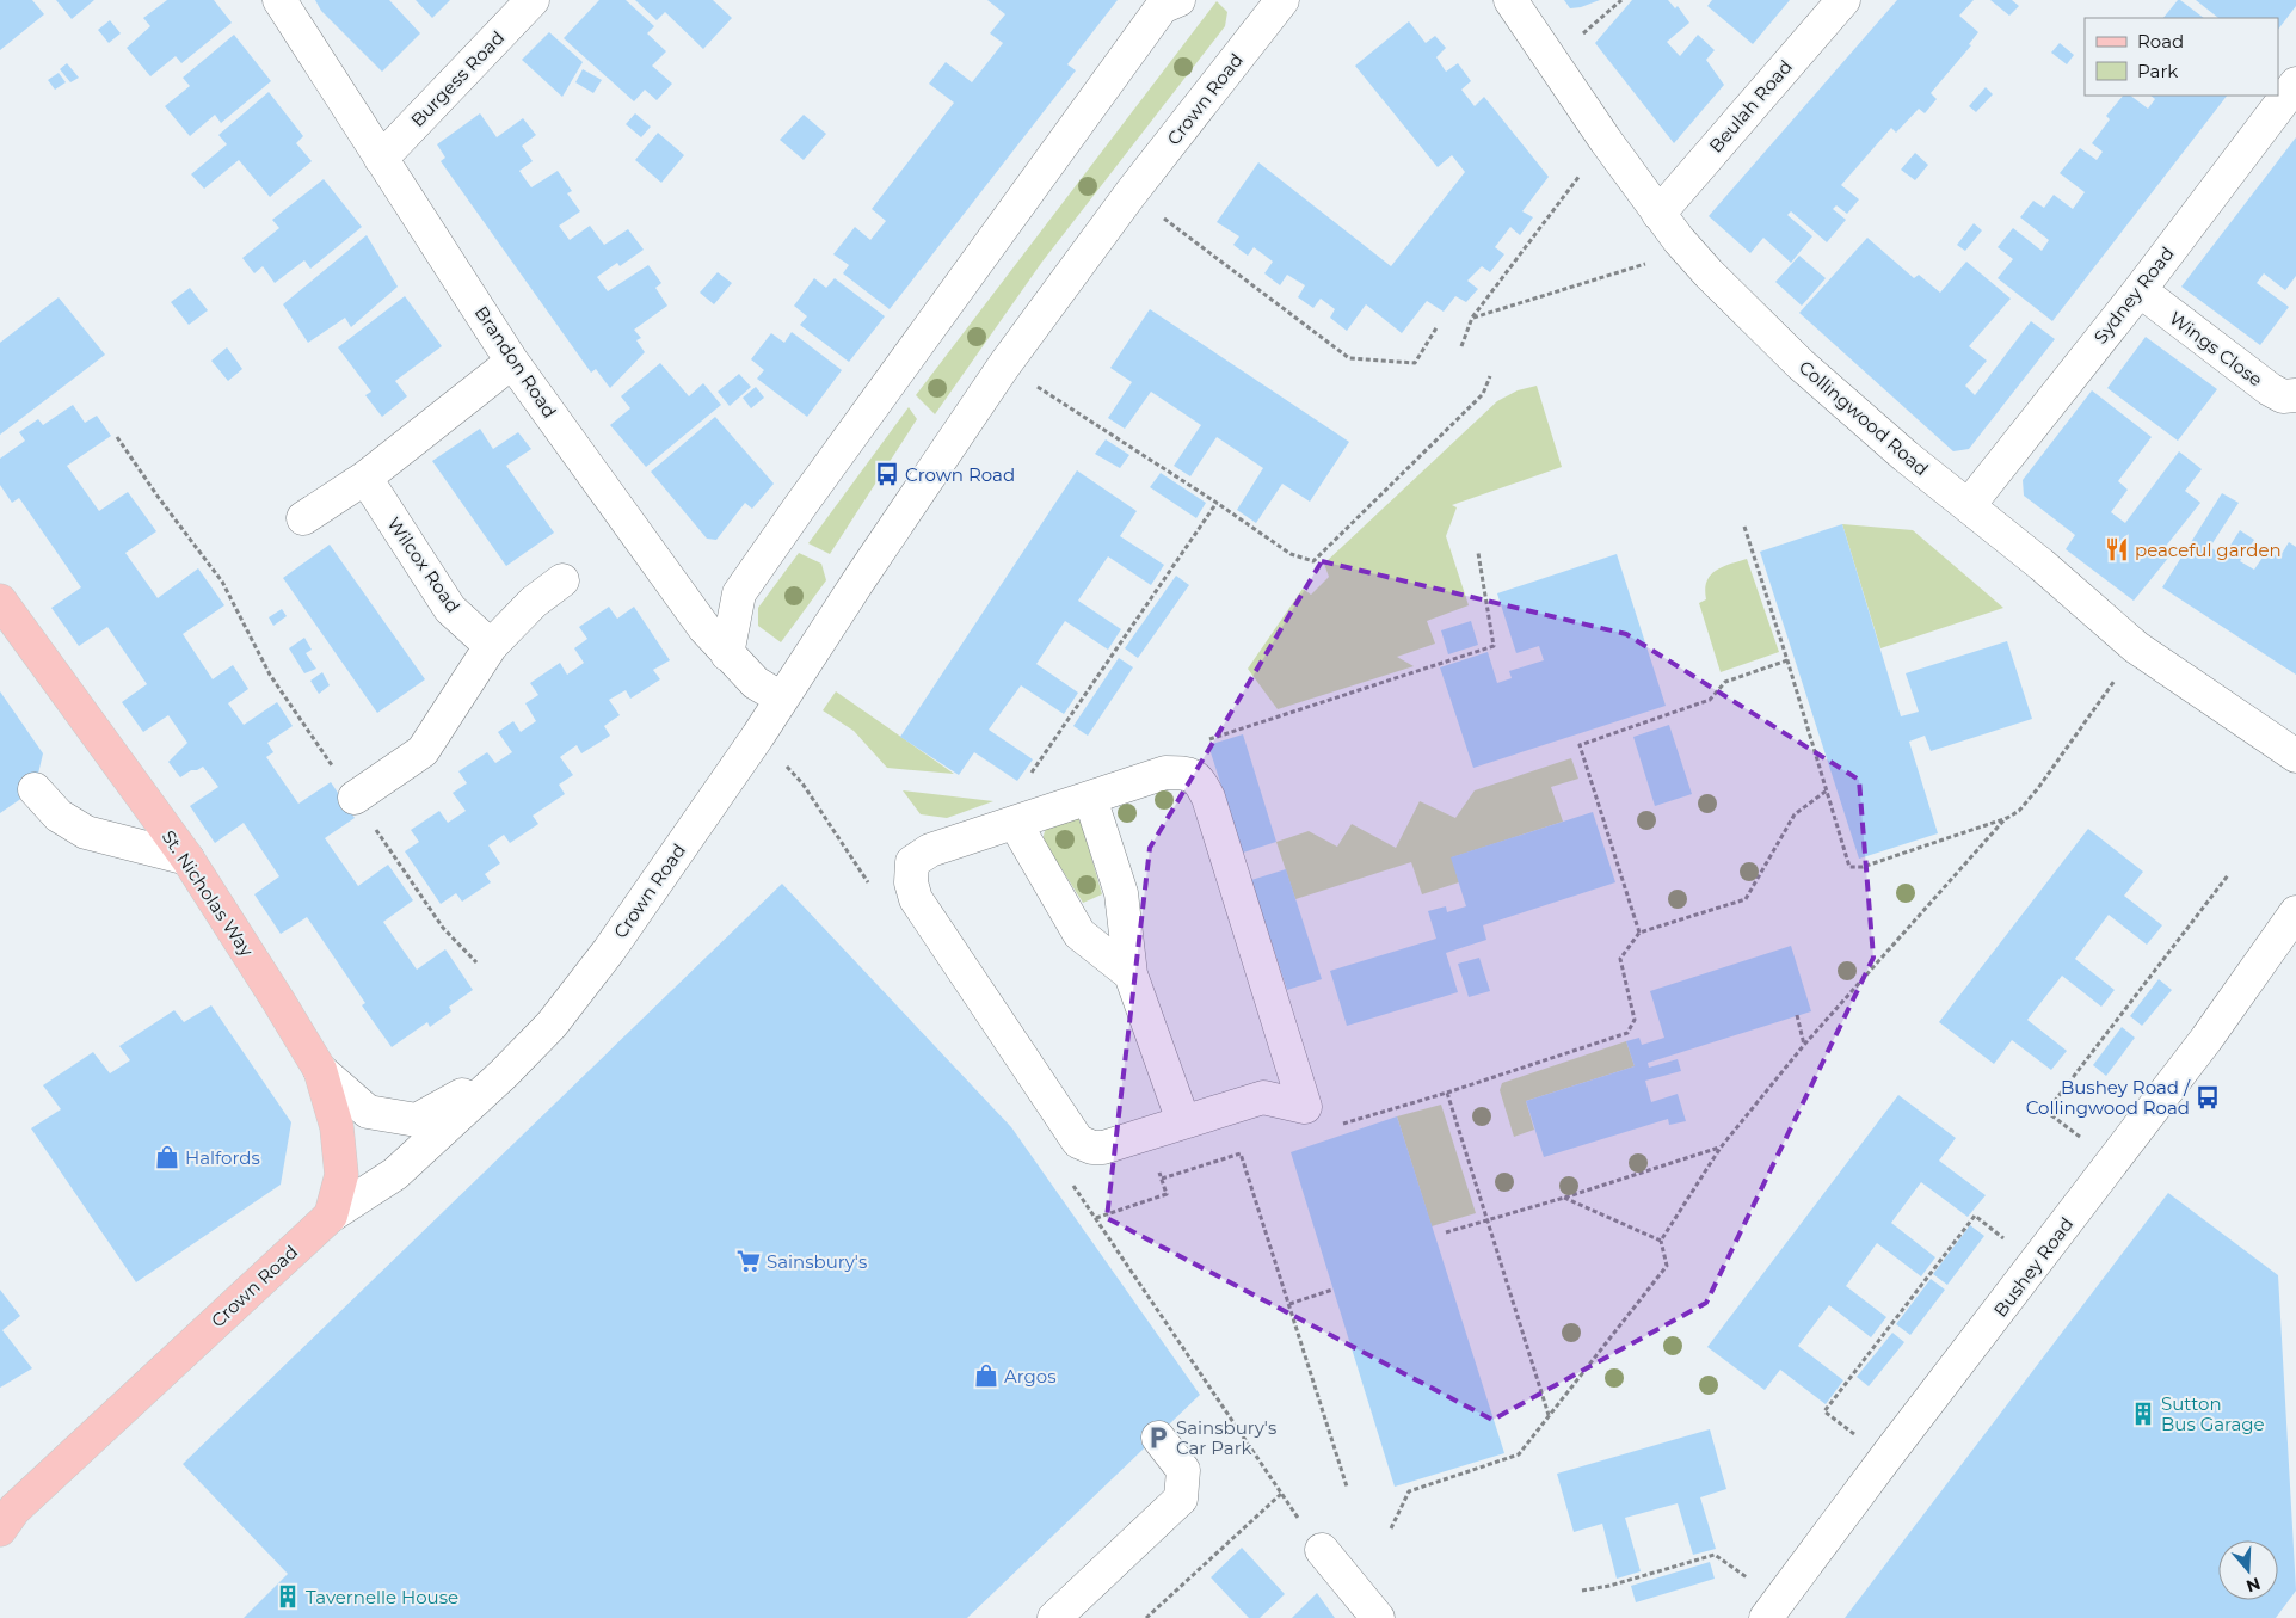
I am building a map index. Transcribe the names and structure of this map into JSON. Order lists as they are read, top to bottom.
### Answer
{
  "streets": {
    "main road": ["Crown Road", "St. Nicholas Way"],
    "street": [
      "Burgess Road",
      "Beulah Road",
      "Sydney Road",
      "Wings Close",
      "Brandon Road",
      "Collingwood Road",
      "Wilcox Road",
      "Bushey Road"
    ]
  },
  "crossings": [
    ["Burgess Road", "Brandon Road"],
    ["Crown Road", "Brandon Road"],
    ["Crown Road", "St. Nicholas Way"],
    ["Beulah Road", "Collingwood Road"],
    ["Sydney Road", "Wings Close"],
    ["Sydney Road", "Collingwood Road"]
  ],
  "places": {
    "bus stop": ["Crown Road", "Bushey Road / Collingwood Road"],
    "restaurant": ["peaceful garden"],
    "shop": ["Halfords", "Argos"],
    "supermarket": ["Sainsbury's"],
    "building": ["Sutton Bus Garage", "Tavernelle House"],
    "parking": ["Sainsbury's Car Park"]
  },
  "legend": ["Road", "Park"],
  "north": "bottom"
}
